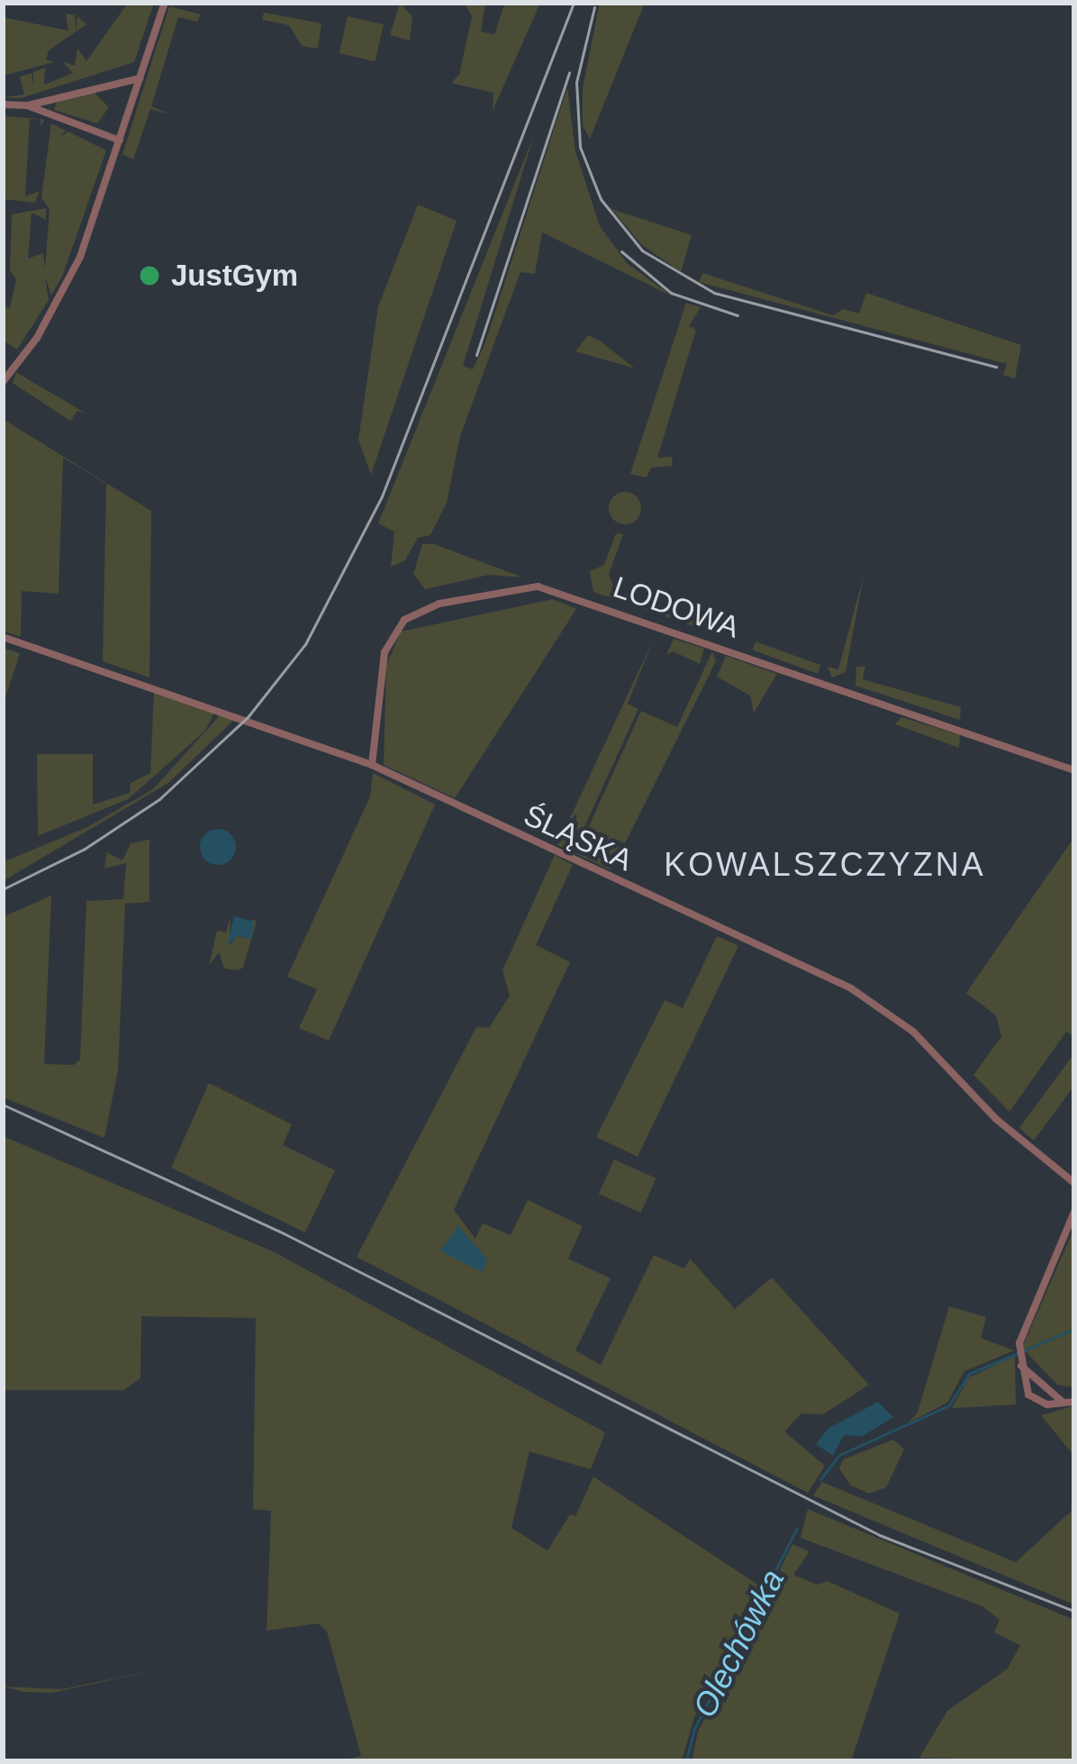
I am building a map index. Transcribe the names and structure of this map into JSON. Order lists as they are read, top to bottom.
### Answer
{
  "streets": {
    "street": ["LODOWA", "ŚLĄSKA"]
  },
  "crossings": [
    ["LODOWA", "ŚLĄSKA"]
  ],
  "districts": ["KOWALSZCZYZNA"],
  "water": ["Olechówka"],
  "places": ["JustGym"]
}
